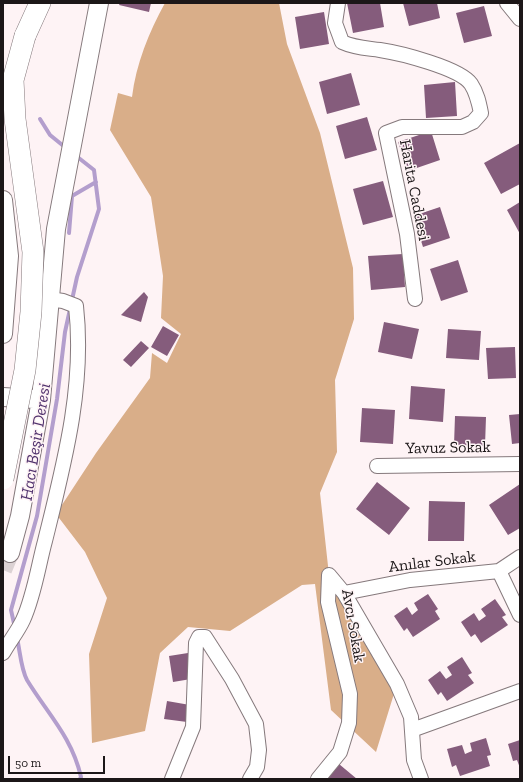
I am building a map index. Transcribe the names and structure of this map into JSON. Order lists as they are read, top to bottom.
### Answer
{
  "streets": {
    "street": [
      "Harita Caddesi",
      "Yavuz Sokak",
      "Anılar Sokak",
      "Avcı Sokak"
    ]
  },
  "crossings": [
    ["Anılar Sokak", "Avcı Sokak"]
  ],
  "water": ["Hacı Beşir Deresi"],
  "scale_bar": "50 m"
}
